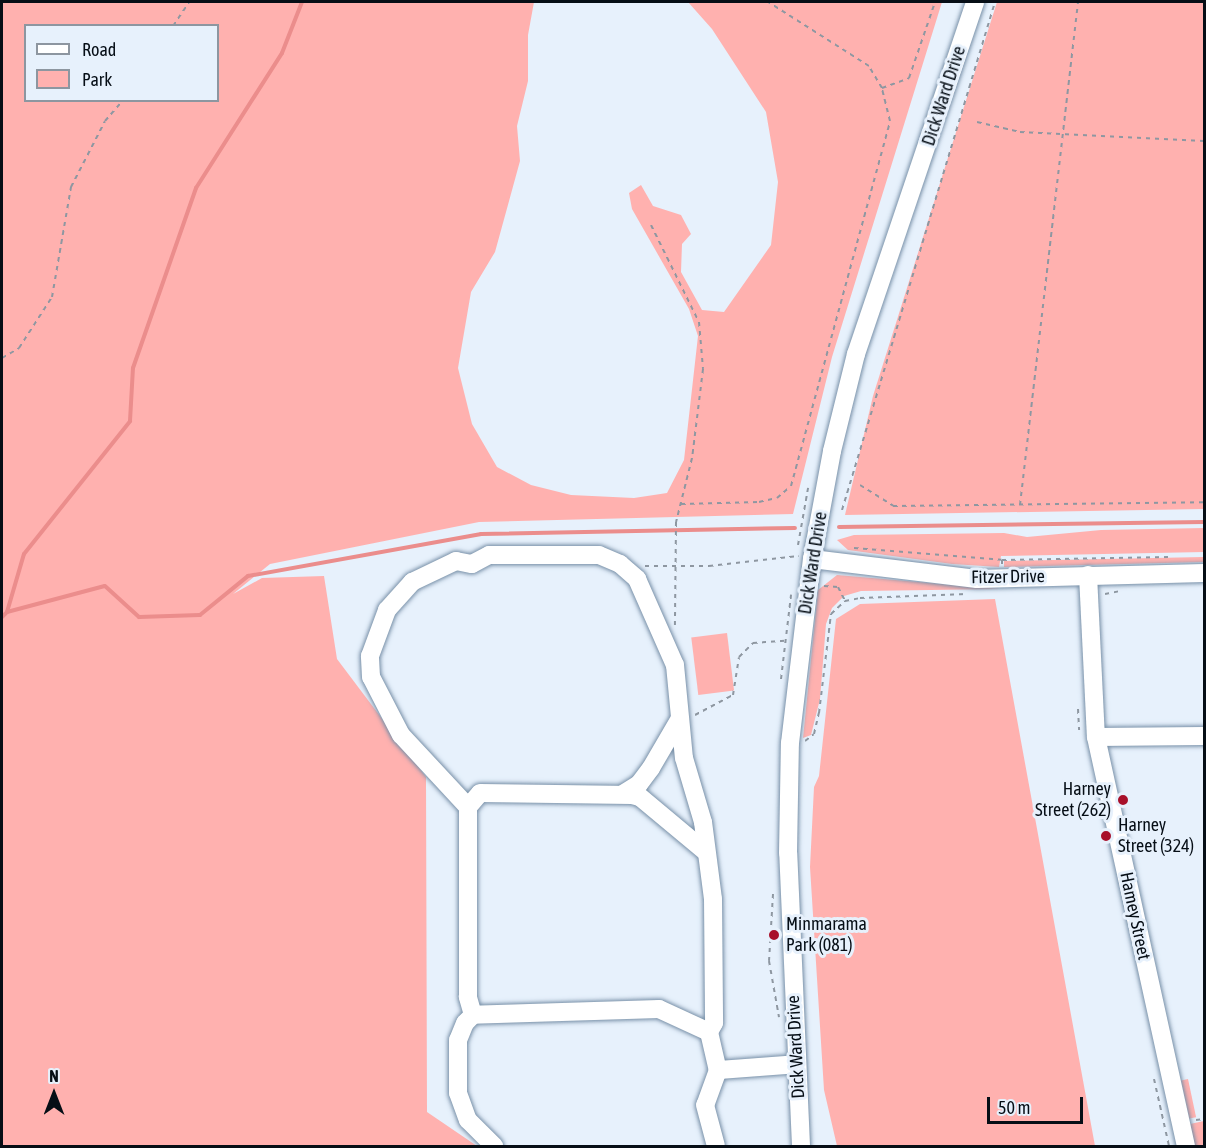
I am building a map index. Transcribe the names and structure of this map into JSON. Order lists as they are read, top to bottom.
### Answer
{
  "streets": {
    "street": ["Dick Ward Drive", "Fitzer Drive", "Hamey Street"]
  },
  "crossings": [
    ["Dick Ward Drive", "Fitzer Drive"],
    ["Fitzer Drive", "Hamey Street"]
  ],
  "places": ["Harney Street (262)", "Harney Street (324)", "Minmarama Park (081)"],
  "legend": ["Road", "Park"],
  "scale_bar": "50 m",
  "north": "top"
}
